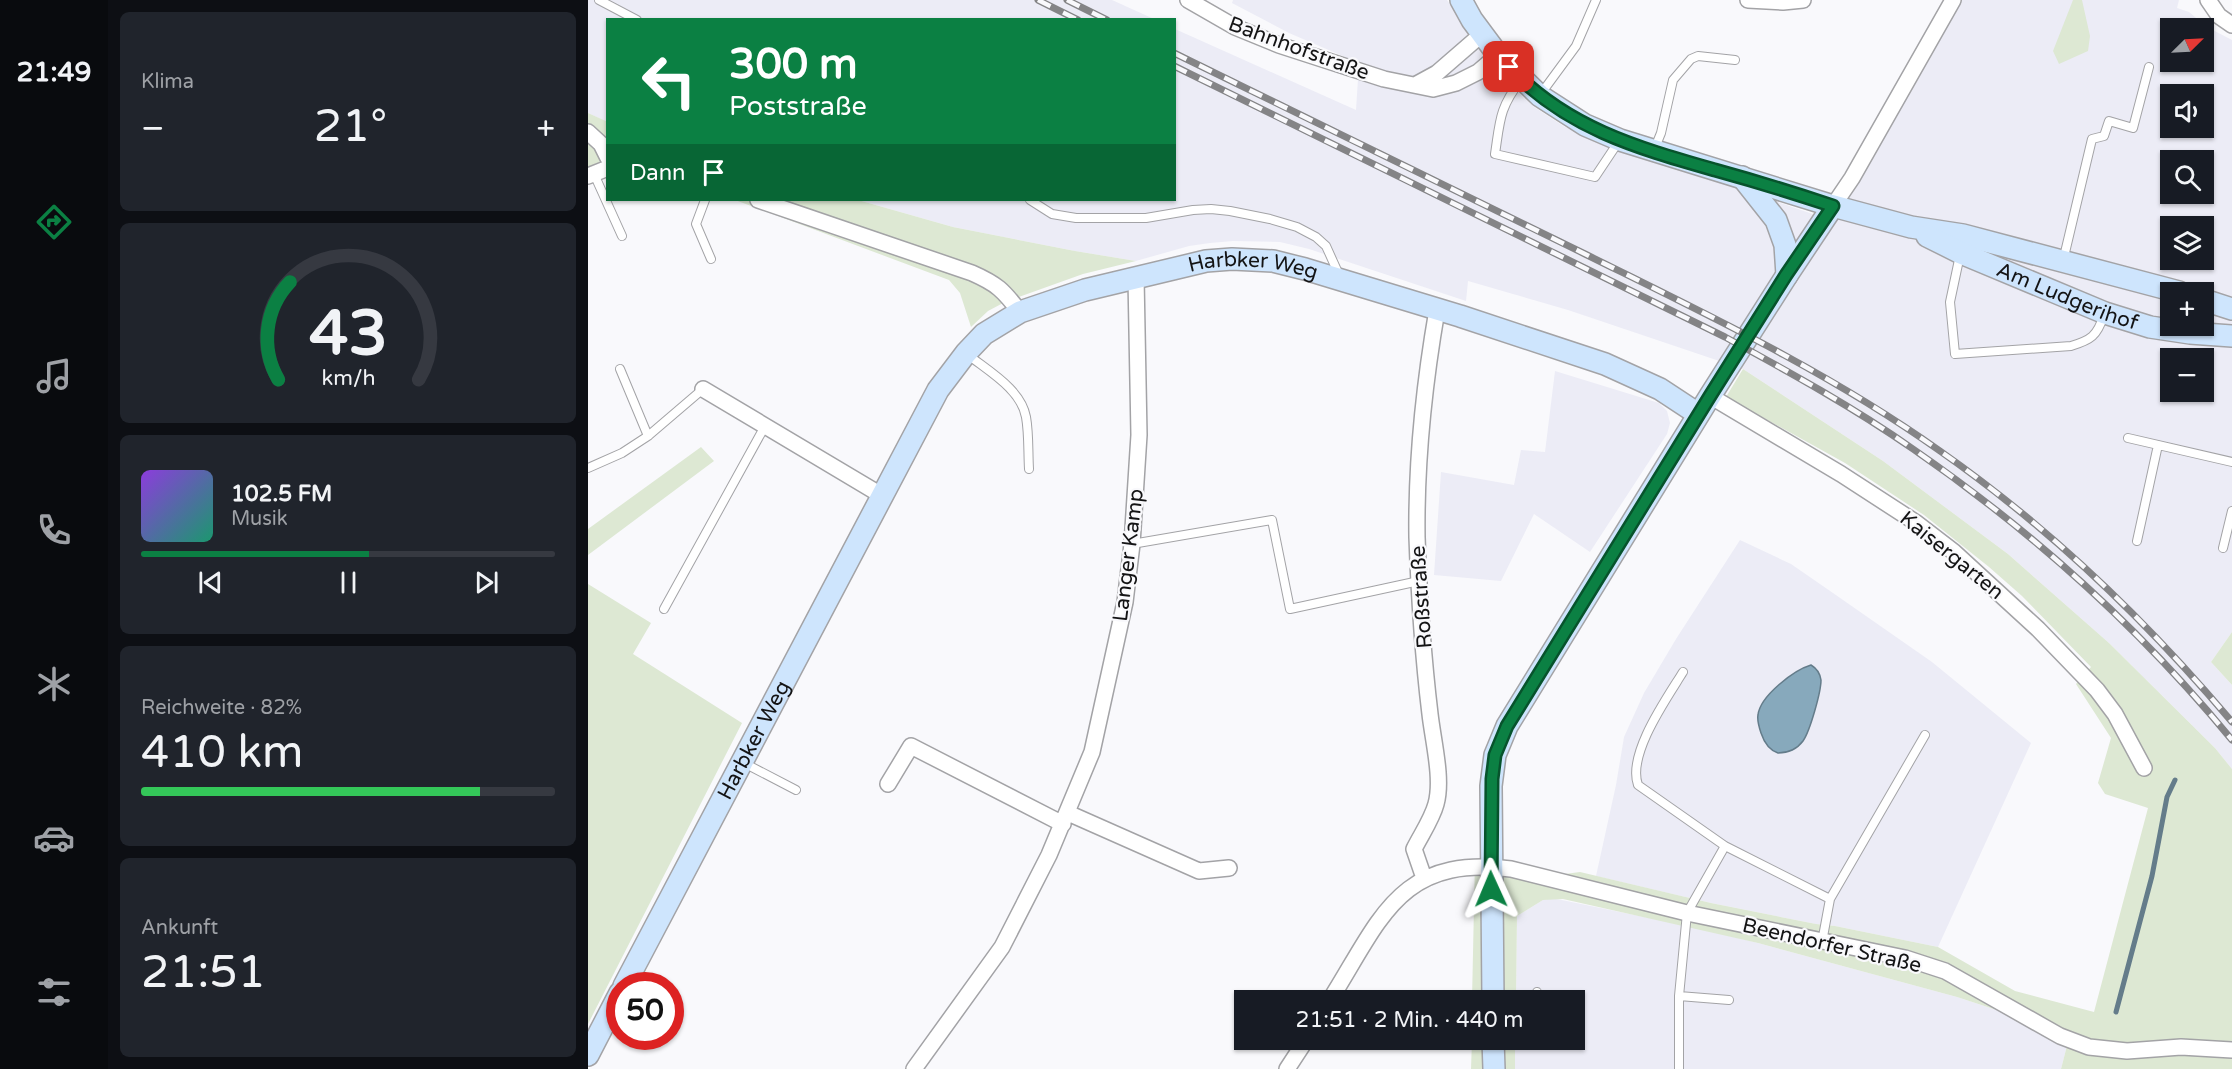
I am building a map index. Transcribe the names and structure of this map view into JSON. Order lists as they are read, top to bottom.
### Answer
{
  "streets": {
    "main road": ["Harbker Weg", "Am Ludgerihof"],
    "street": [
      "Bahnhofstraße",
      "Langer Kamp",
      "Kaisergarten",
      "Roßstraße",
      "Beendorfer Straße"
    ]
  },
  "crossings": [
    ["Bahnhofstraße", "Am Ludgerihof"],
    ["Harbker Weg", "Langer Kamp"],
    ["Harbker Weg", "Roßstraße"],
    ["Roßstraße", "Beendorfer Straße"]
  ],
  "north": "top right",
  "page": {
    "tabs": "21:49",
    "tile": [
      "Klima",
      ["Reichweite · 82%", "410 km"],
      ["Ankunft", "21:51"]
    ],
    "map_buttons": ["+", "−"],
    "turn": ["300 m", "Poststraße"],
    "heat": ["−", "21°", "+"],
    "then": "Dann",
    "song": ["102.5 FM", "Musik"],
    "limit": "50",
    "trip": "21:51 · 2 Min. · 440 m",
    "gauge": ["43", "km/h"]
  }
}
